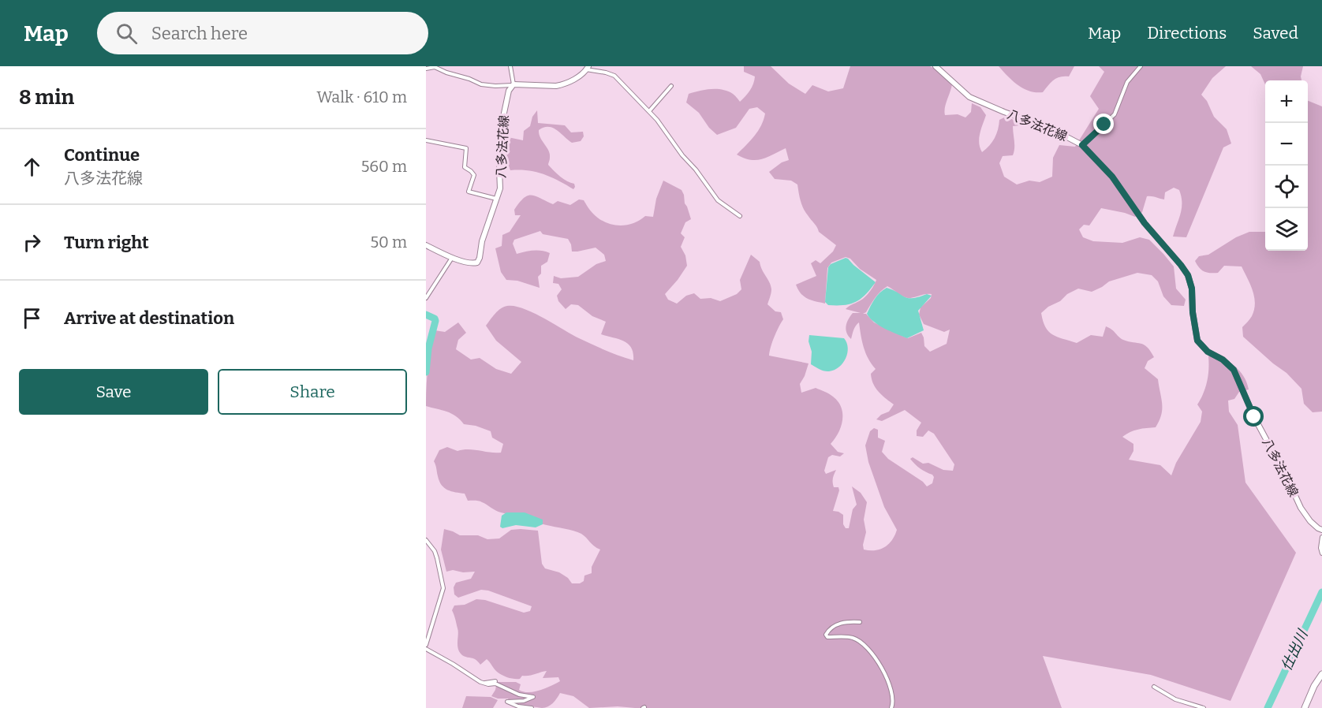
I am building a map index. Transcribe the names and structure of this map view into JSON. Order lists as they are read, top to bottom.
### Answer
{
  "streets": {
    "main road": ["八多法花線"]
  },
  "water": ["仕出川"],
  "page": {
    "header": "Map",
    "search": "Search here",
    "nav": ["Map", "Directions", "Saved"],
    "heading": ["8 min", "Walk · 610 m"],
    "map_buttons": ["+", "−"],
    "list": [
      ["Continue", "八多法花線", "560 m"],
      ["Turn right", "50 m"],
      "Arrive at destination"
    ],
    "buttons": ["Save", "Share"]
  }
}
